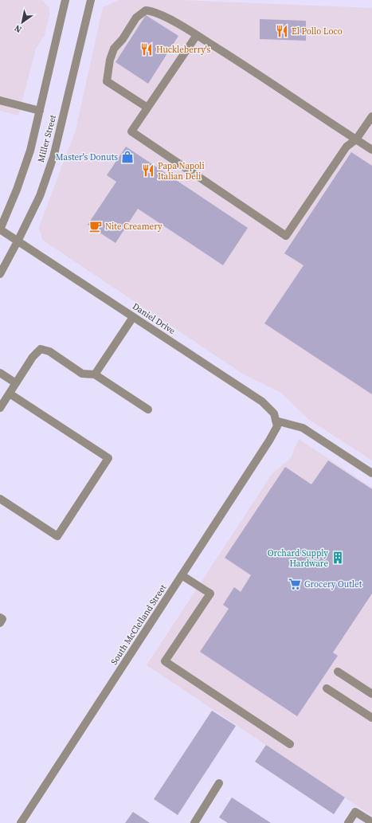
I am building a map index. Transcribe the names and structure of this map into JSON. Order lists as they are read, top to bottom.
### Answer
{
  "streets": {
    "street": ["Miller Street", "Daniel Drive", "South McClelland Street"]
  },
  "crossings": [
    ["Miller Street", "Daniel Drive"],
    ["Daniel Drive", "South McClelland Street"]
  ],
  "places": {
    "restaurant": ["El Pollo Loco", "Huckleberry's", "Papa Napoli Italian Deli"],
    "shop": ["Master's Donuts"],
    "cafe": ["Nite Creamery"],
    "building": ["Orchard Supply Hardware"],
    "supermarket": ["Grocery Outlet"]
  },
  "north": "bottom left"
}
